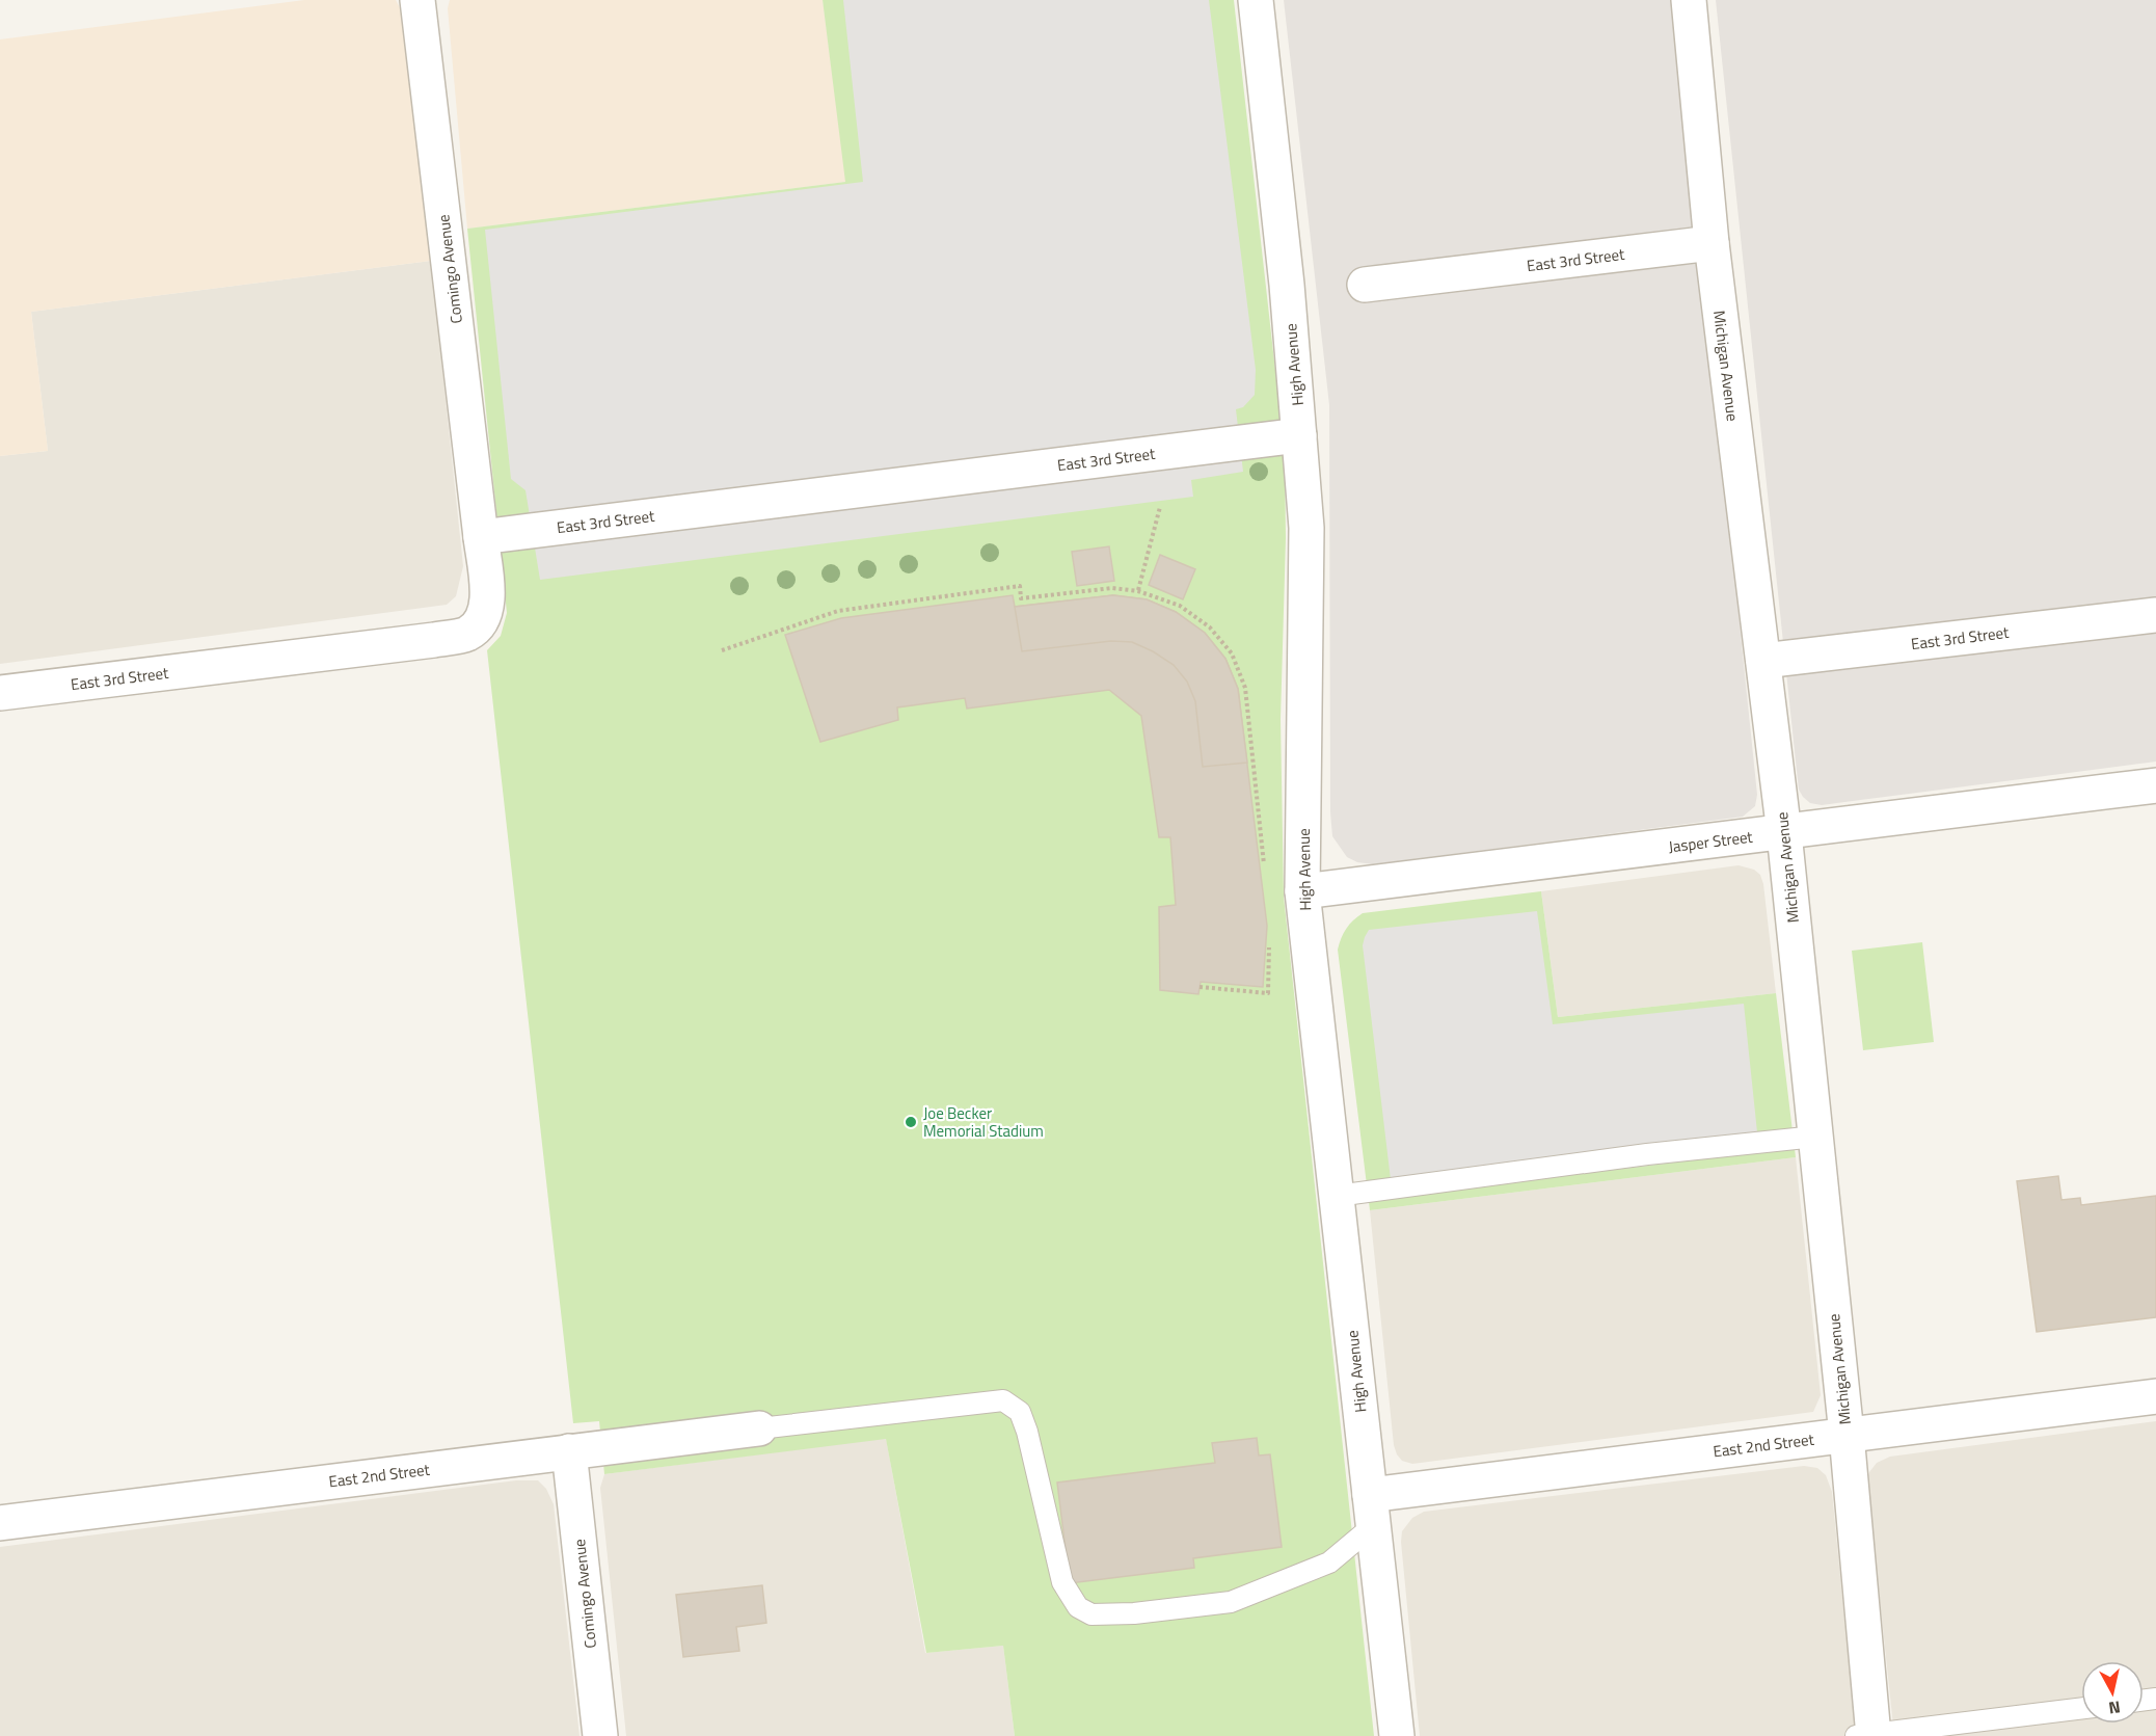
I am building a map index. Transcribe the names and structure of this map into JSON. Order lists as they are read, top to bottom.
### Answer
{
  "streets": {
    "street": [
      "East 3rd Street",
      "Comingo Avenue",
      "High Avenue",
      "Michigan Avenue",
      "Jasper Street",
      "East 2nd Street"
    ]
  },
  "crossings": [
    ["East 3rd Street", "Comingo Avenue"],
    ["East 3rd Street", "High Avenue"],
    ["East 3rd Street", "Michigan Avenue"],
    ["Comingo Avenue", "East 2nd Street"],
    ["High Avenue", "Jasper Street"],
    ["High Avenue", "East 2nd Street"],
    ["Michigan Avenue", "Jasper Street"],
    ["Michigan Avenue", "East 2nd Street"]
  ],
  "places": ["Joe Becker Memorial Stadium"],
  "north": "bottom"
}
